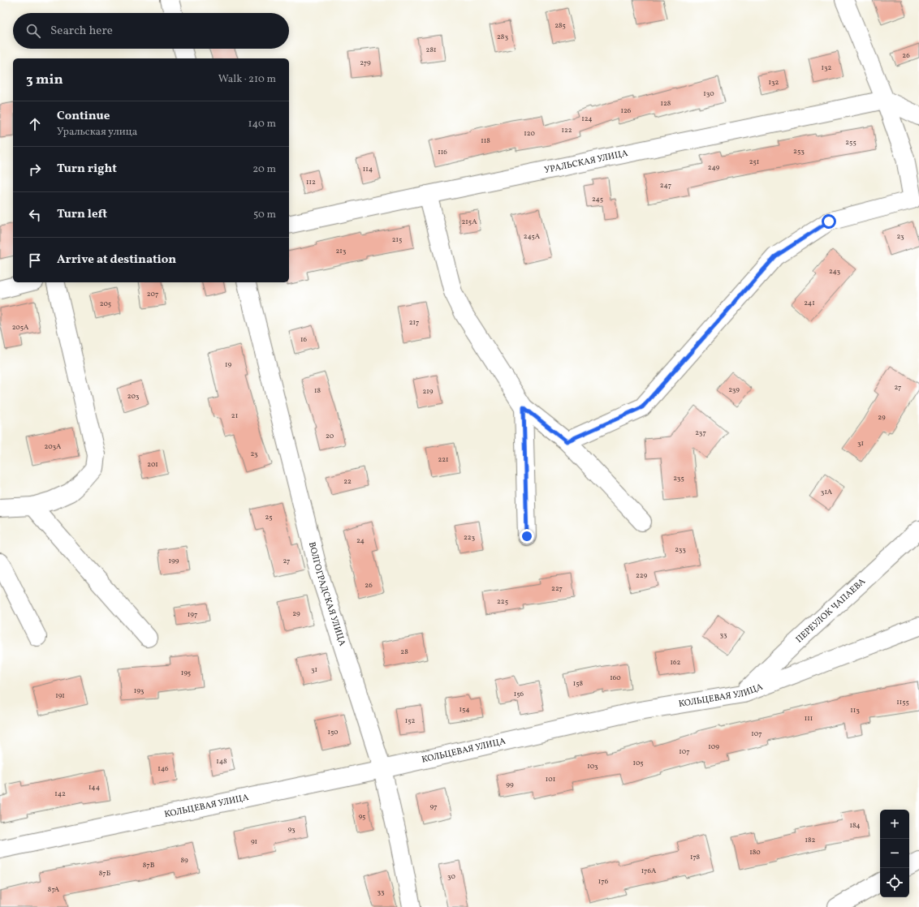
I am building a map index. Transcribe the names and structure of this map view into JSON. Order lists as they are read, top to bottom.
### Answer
{
  "streets": {
    "street": [
      "УРАЛЬСКАЯ УЛИЦА",
      "ВОЛГОГРАДСКАЯ УЛИЦА",
      "ПЕРЕУЛОК ЧАПАЕВА",
      "КОЛЬЦЕВАЯ УЛИЦА"
    ]
  },
  "crossings": [
    ["ВОЛГОГРАДСКАЯ УЛИЦА", "КОЛЬЦЕВАЯ УЛИЦА"],
    ["ПЕРЕУЛОК ЧАПАЕВА", "КОЛЬЦЕВАЯ УЛИЦА"]
  ],
  "house_numbers": [
    "285",
    "283",
    "281",
    "26",
    "279",
    "132",
    "132",
    "130",
    "128",
    "126",
    "124",
    "122",
    "120",
    "118",
    "255",
    "253",
    "116",
    "251",
    "249",
    "114",
    "112",
    "247",
    "245",
    "215А",
    "245А",
    "23",
    "215",
    "213",
    "243",
    "207",
    "241",
    "205",
    "217",
    "205А",
    "16",
    "19",
    "27",
    "239",
    "18",
    "219",
    "203",
    "21",
    "29",
    "237",
    "20",
    "31",
    "203А",
    "23",
    "221",
    "201",
    "235",
    "22",
    "31А",
    "25",
    "223",
    "24",
    "233",
    "199",
    "27",
    "229",
    "26",
    "227",
    "225",
    "29",
    "197",
    "33",
    "28",
    "162",
    "31",
    "195",
    "160",
    "158",
    "193",
    "156",
    "191",
    "1155",
    "154",
    "113",
    "111",
    "152",
    "150",
    "107",
    "109",
    "107",
    "148",
    "105",
    "103",
    "146",
    "101",
    "99",
    "144",
    "142",
    "97",
    "95",
    "184",
    "93",
    "182",
    "91",
    "180",
    "178",
    "89",
    "87В",
    "176А",
    "87Б",
    "30",
    "176",
    "87А",
    "33"
  ],
  "page": {
    "search": "Search here",
    "heading": ["3 min", "Walk · 210 m"],
    "list": [
      ["Continue", "Уральская улица", "140 m"],
      ["Turn right", "20 m"],
      ["Turn left", "50 m"],
      "Arrive at destination"
    ],
    "map_buttons": ["+", "−"]
  }
}
